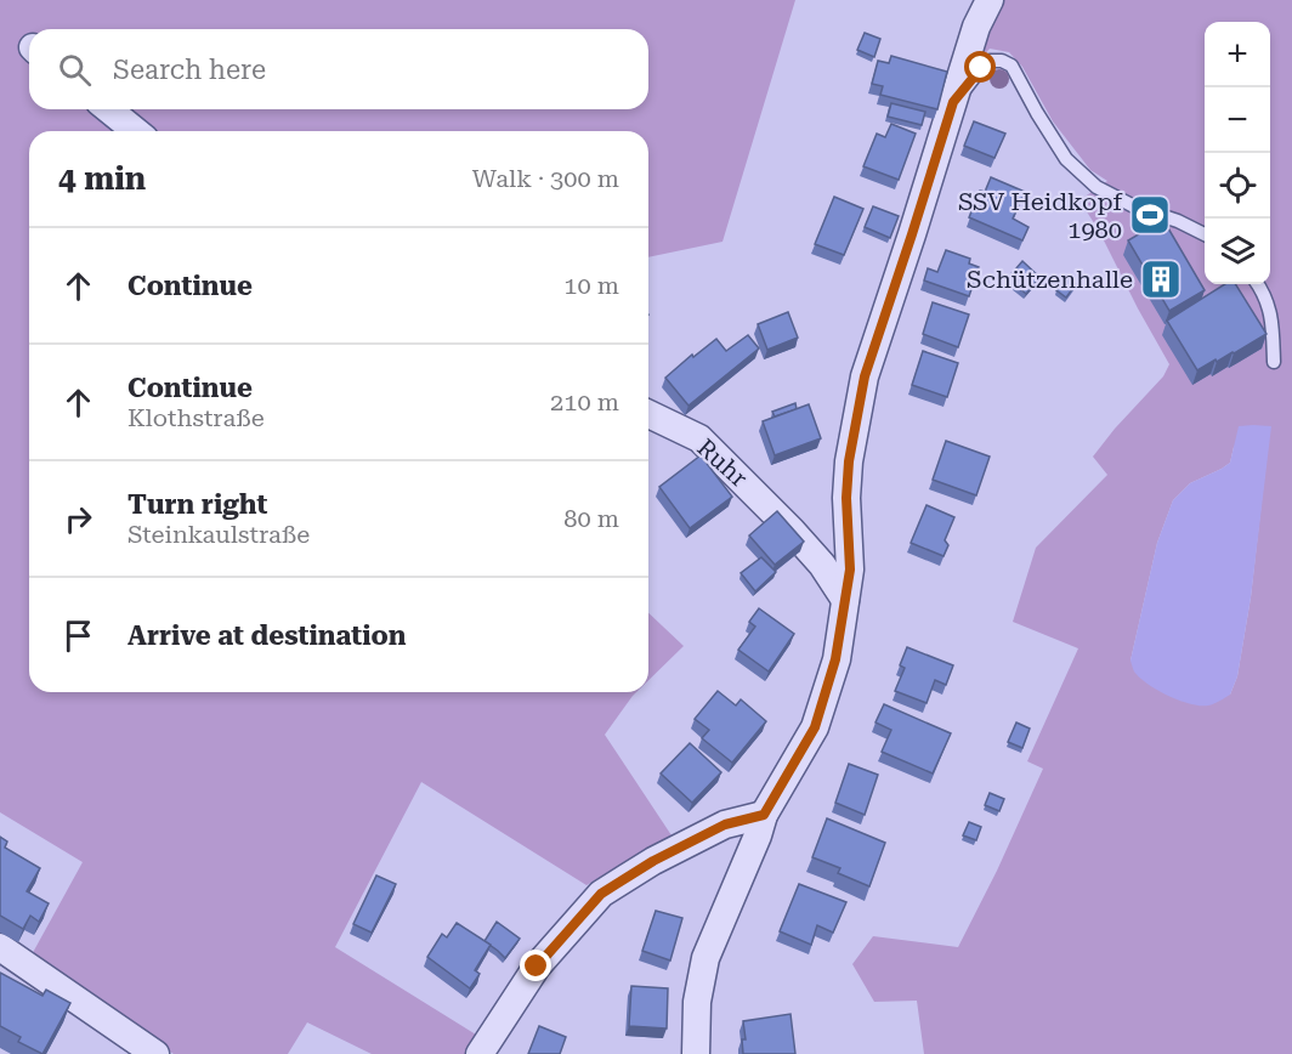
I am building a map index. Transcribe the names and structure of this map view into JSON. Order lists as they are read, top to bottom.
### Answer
{
  "streets": {
    "street": ["Ruhr"]
  },
  "places": {
    "sports": ["SSV Heidkopf 1980"],
    "building": ["Schützenhalle"]
  },
  "page": {
    "map_buttons": ["+", "−"],
    "search": "Search here",
    "heading": ["4 min", "Walk · 300 m"],
    "list": [
      ["Continue", "10 m"],
      ["Continue", "Klothstraße", "210 m"],
      ["Turn right", "Steinkaulstraße", "80 m"],
      "Arrive at destination"
    ]
  }
}
